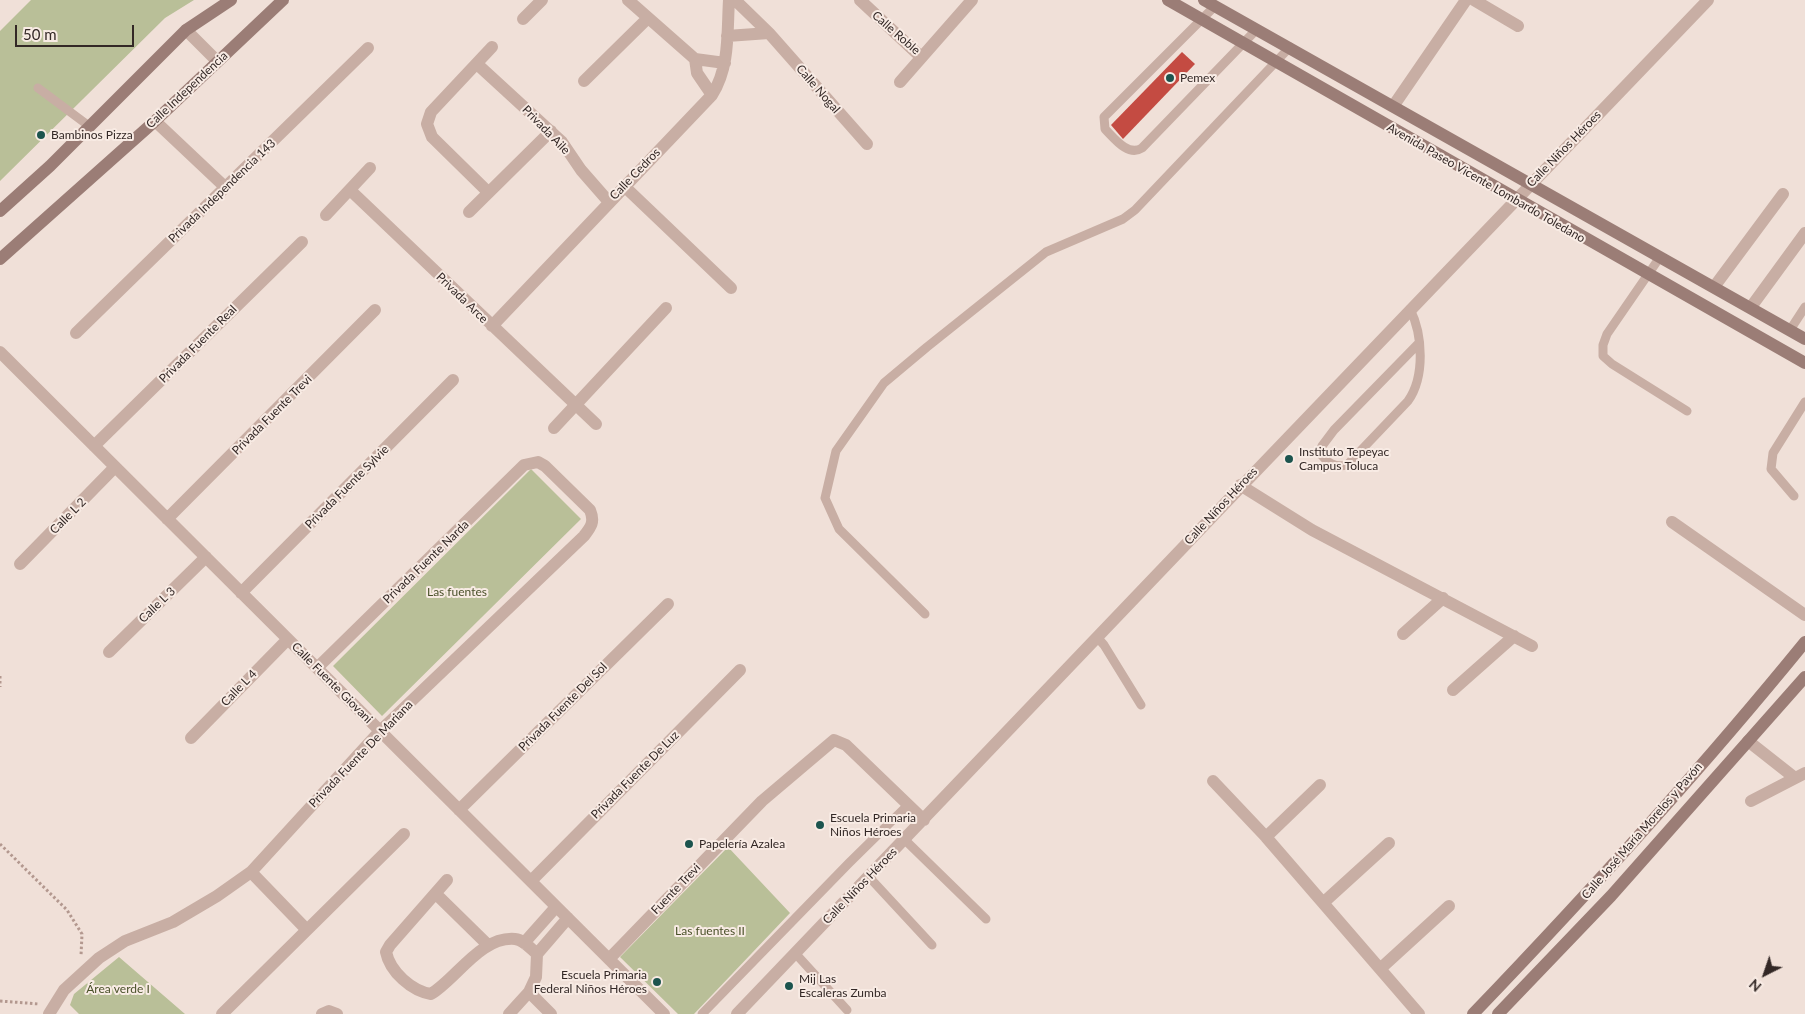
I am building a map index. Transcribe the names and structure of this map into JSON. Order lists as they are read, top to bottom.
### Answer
{
  "streets": {
    "main road": ["Calle Independencia", "Avenida Paseo Vicente Lombardo Toledano", "Calle José María Morelos y Pavón"],
    "street": [
      "Calle Roble",
      "Calle Nogal",
      "Privada Aile",
      "Calle Niños Héroes",
      "Calle Cedros",
      "Privada Independencia 143",
      "Privada Arce",
      "Privada Fuente Real",
      "Privada Fuente Trevi",
      "Privada Fuente Sylvie",
      "Calle L 2",
      "Privada Fuente Narda",
      "Calle L 3",
      "Calle Fuente Giovani",
      "Calle L 4",
      "Privada Fuente Del Sol",
      "Privada Fuente De Mariana",
      "Privada Fuente De Luz",
      "Fuente Trevi"
    ]
  },
  "crossings": [
    ["Privada Aile", "Calle Cedros"],
    ["Calle Niños Héroes", "Avenida Paseo Vicente Lombardo Toledano"],
    ["Calle Cedros", "Privada Arce"],
    ["Privada Fuente Real", "Calle Fuente Giovani"],
    ["Privada Fuente Trevi", "Calle Fuente Giovani"],
    ["Privada Fuente Sylvie", "Calle Fuente Giovani"],
    ["Calle L 2", "Calle Fuente Giovani"],
    ["Privada Fuente Narda", "Calle Fuente Giovani"],
    ["Privada Fuente Narda", "Privada Fuente De Mariana"],
    ["Calle L 3", "Calle Fuente Giovani"],
    ["Calle Fuente Giovani", "Calle L 4"],
    ["Calle Fuente Giovani", "Privada Fuente Del Sol"],
    ["Calle Fuente Giovani", "Privada Fuente De Mariana"],
    ["Calle Fuente Giovani", "Privada Fuente De Luz"],
    ["Calle Fuente Giovani", "Fuente Trevi"]
  ],
  "parks": ["Las fuentes", "Las fuentes II", "Área verde I"],
  "places": [
    "Pemex",
    "Bambinos Pizza",
    "Instituto Tepeyac Campus Toluca",
    "Escuela Primaria Niños Héroes",
    "Papelería Azalea",
    "Escuela Primaria Federal Niños Héroes",
    "Mij Las Escaleras Zumba"
  ],
  "scale_bar": "50 m",
  "north": "bottom left"
}
